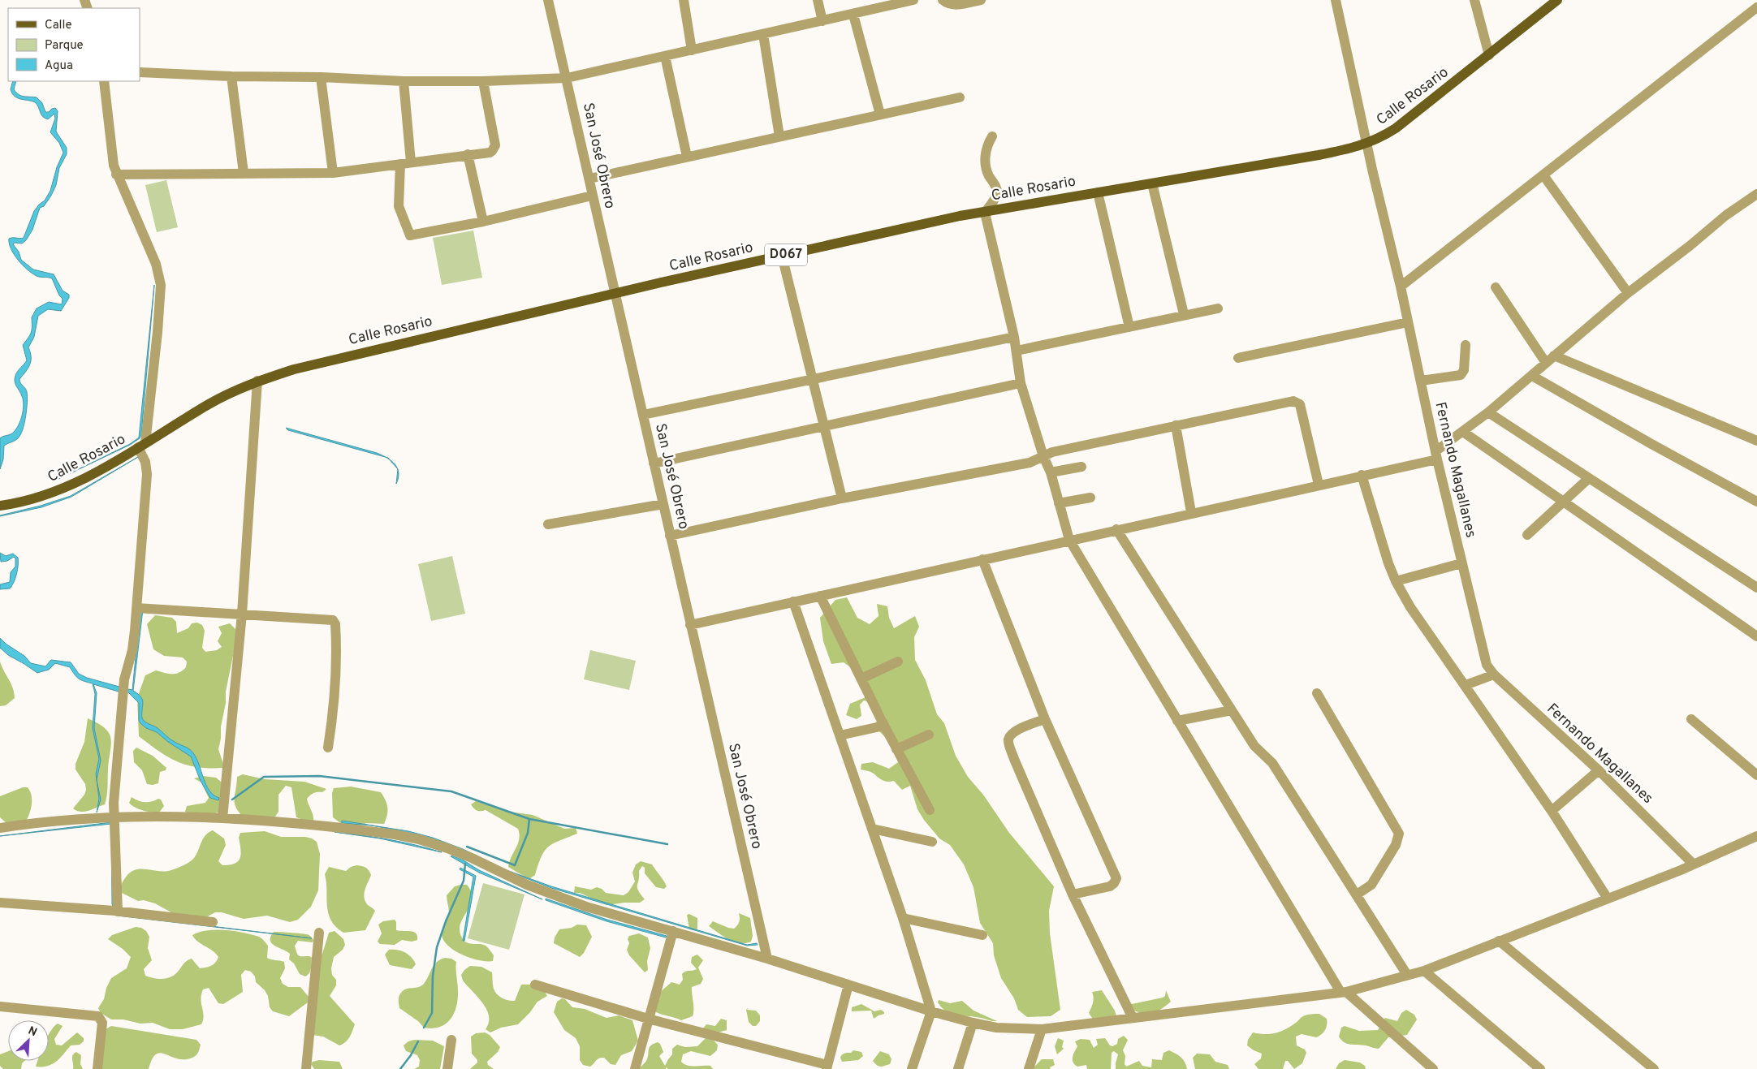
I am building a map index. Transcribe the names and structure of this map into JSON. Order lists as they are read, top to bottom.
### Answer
{
  "streets": {
    "main road": ["Calle Rosario", "D067"],
    "street": ["San José Obrero", "Fernando Magallanes"]
  },
  "crossings": [
    ["Calle Rosario", "San José Obrero"],
    ["Calle Rosario", "Fernando Magallanes"]
  ],
  "legend": ["Calle", "Parque", "Agua"],
  "north": "top right"
}
